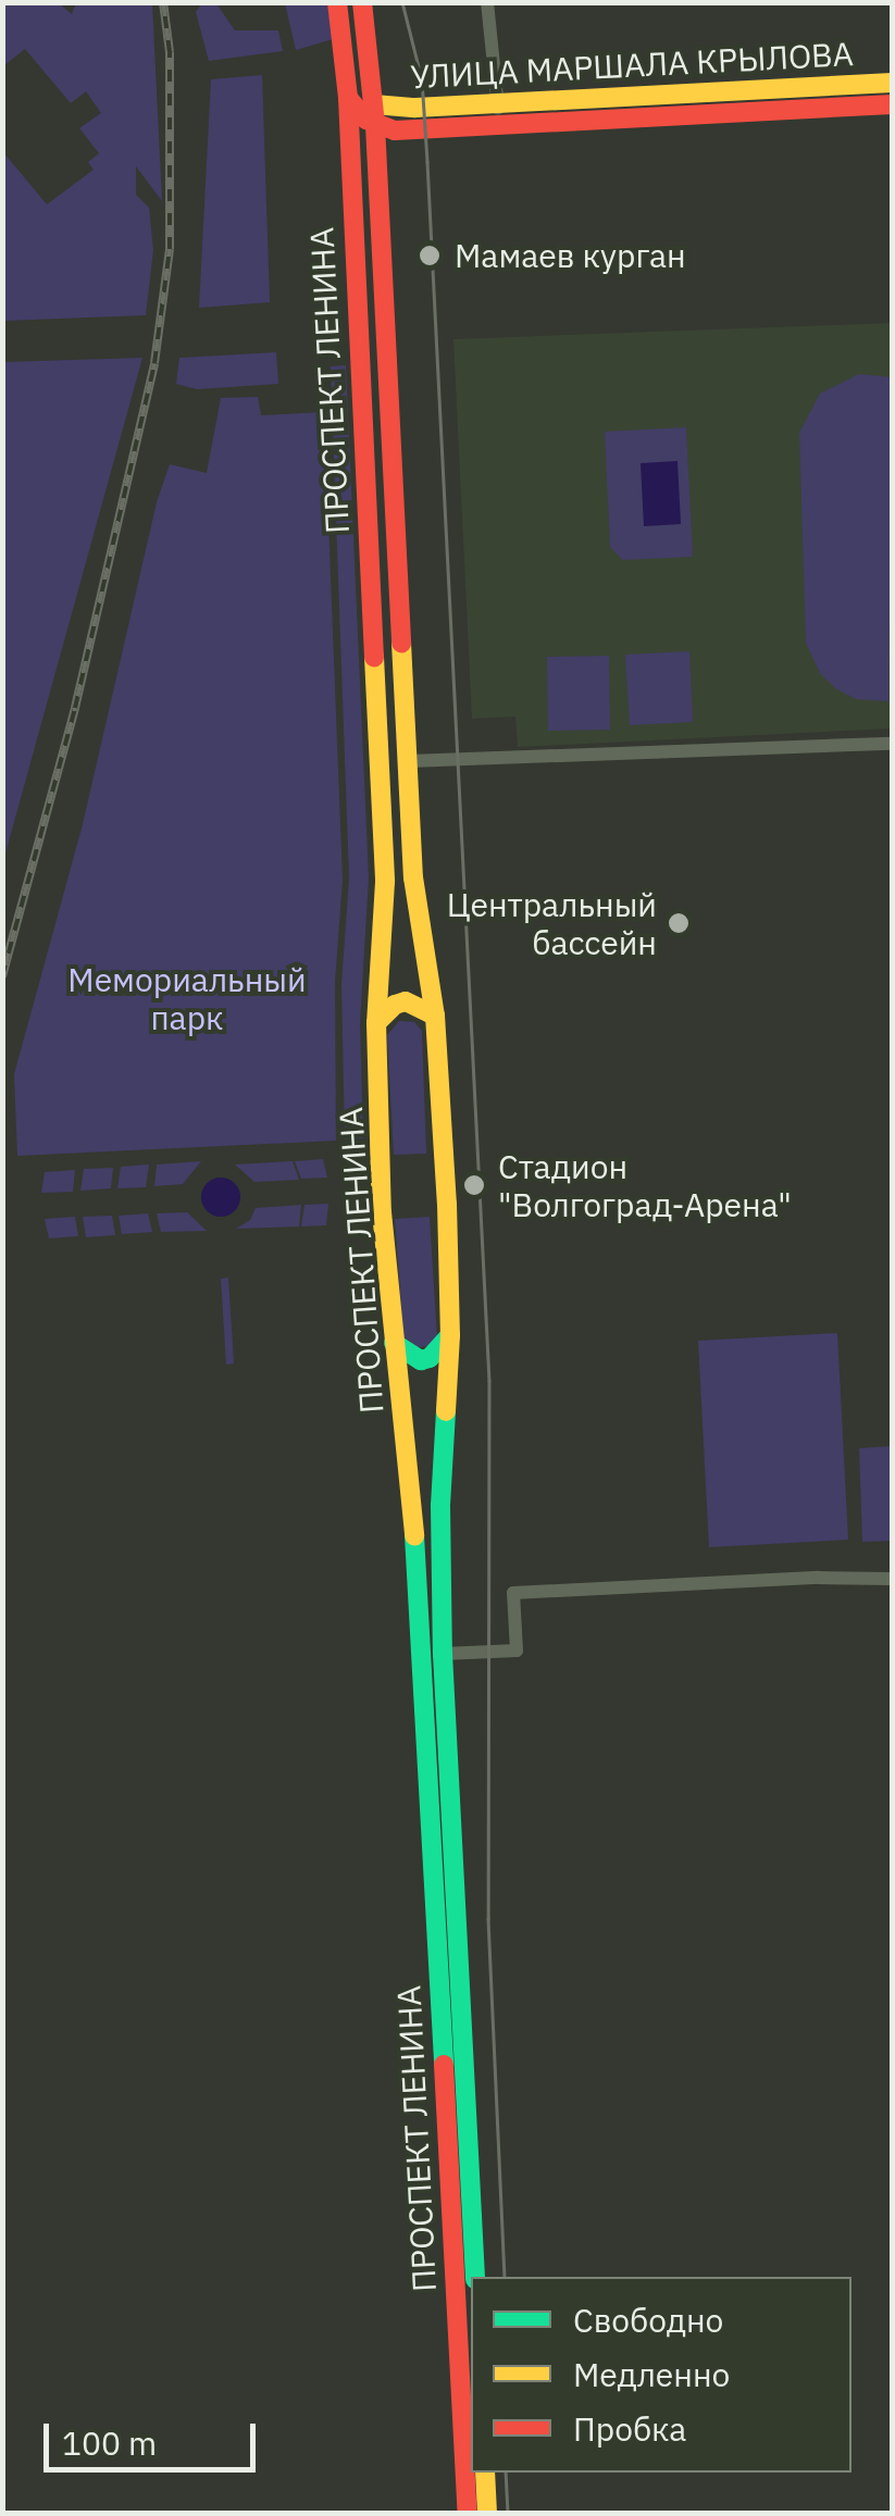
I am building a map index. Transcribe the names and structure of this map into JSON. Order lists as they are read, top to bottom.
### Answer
{
  "streets": {
    "main road": ["УЛИЦА МАРШАЛА КРЫЛОВА", "ПРОСПЕКТ ЛЕНИНА"]
  },
  "crossings": [
    ["УЛИЦА МАРШАЛА КРЫЛОВА", "ПРОСПЕКТ ЛЕНИНА"]
  ],
  "parks": ["Мемориальный парк"],
  "places": ["Мамаев курган", "Центральный бассейн", "Стадион \"Волгоград-Арена\""],
  "legend": ["Свободно", "Медленно", "Пробка"],
  "scale_bar": "100 m"
}
